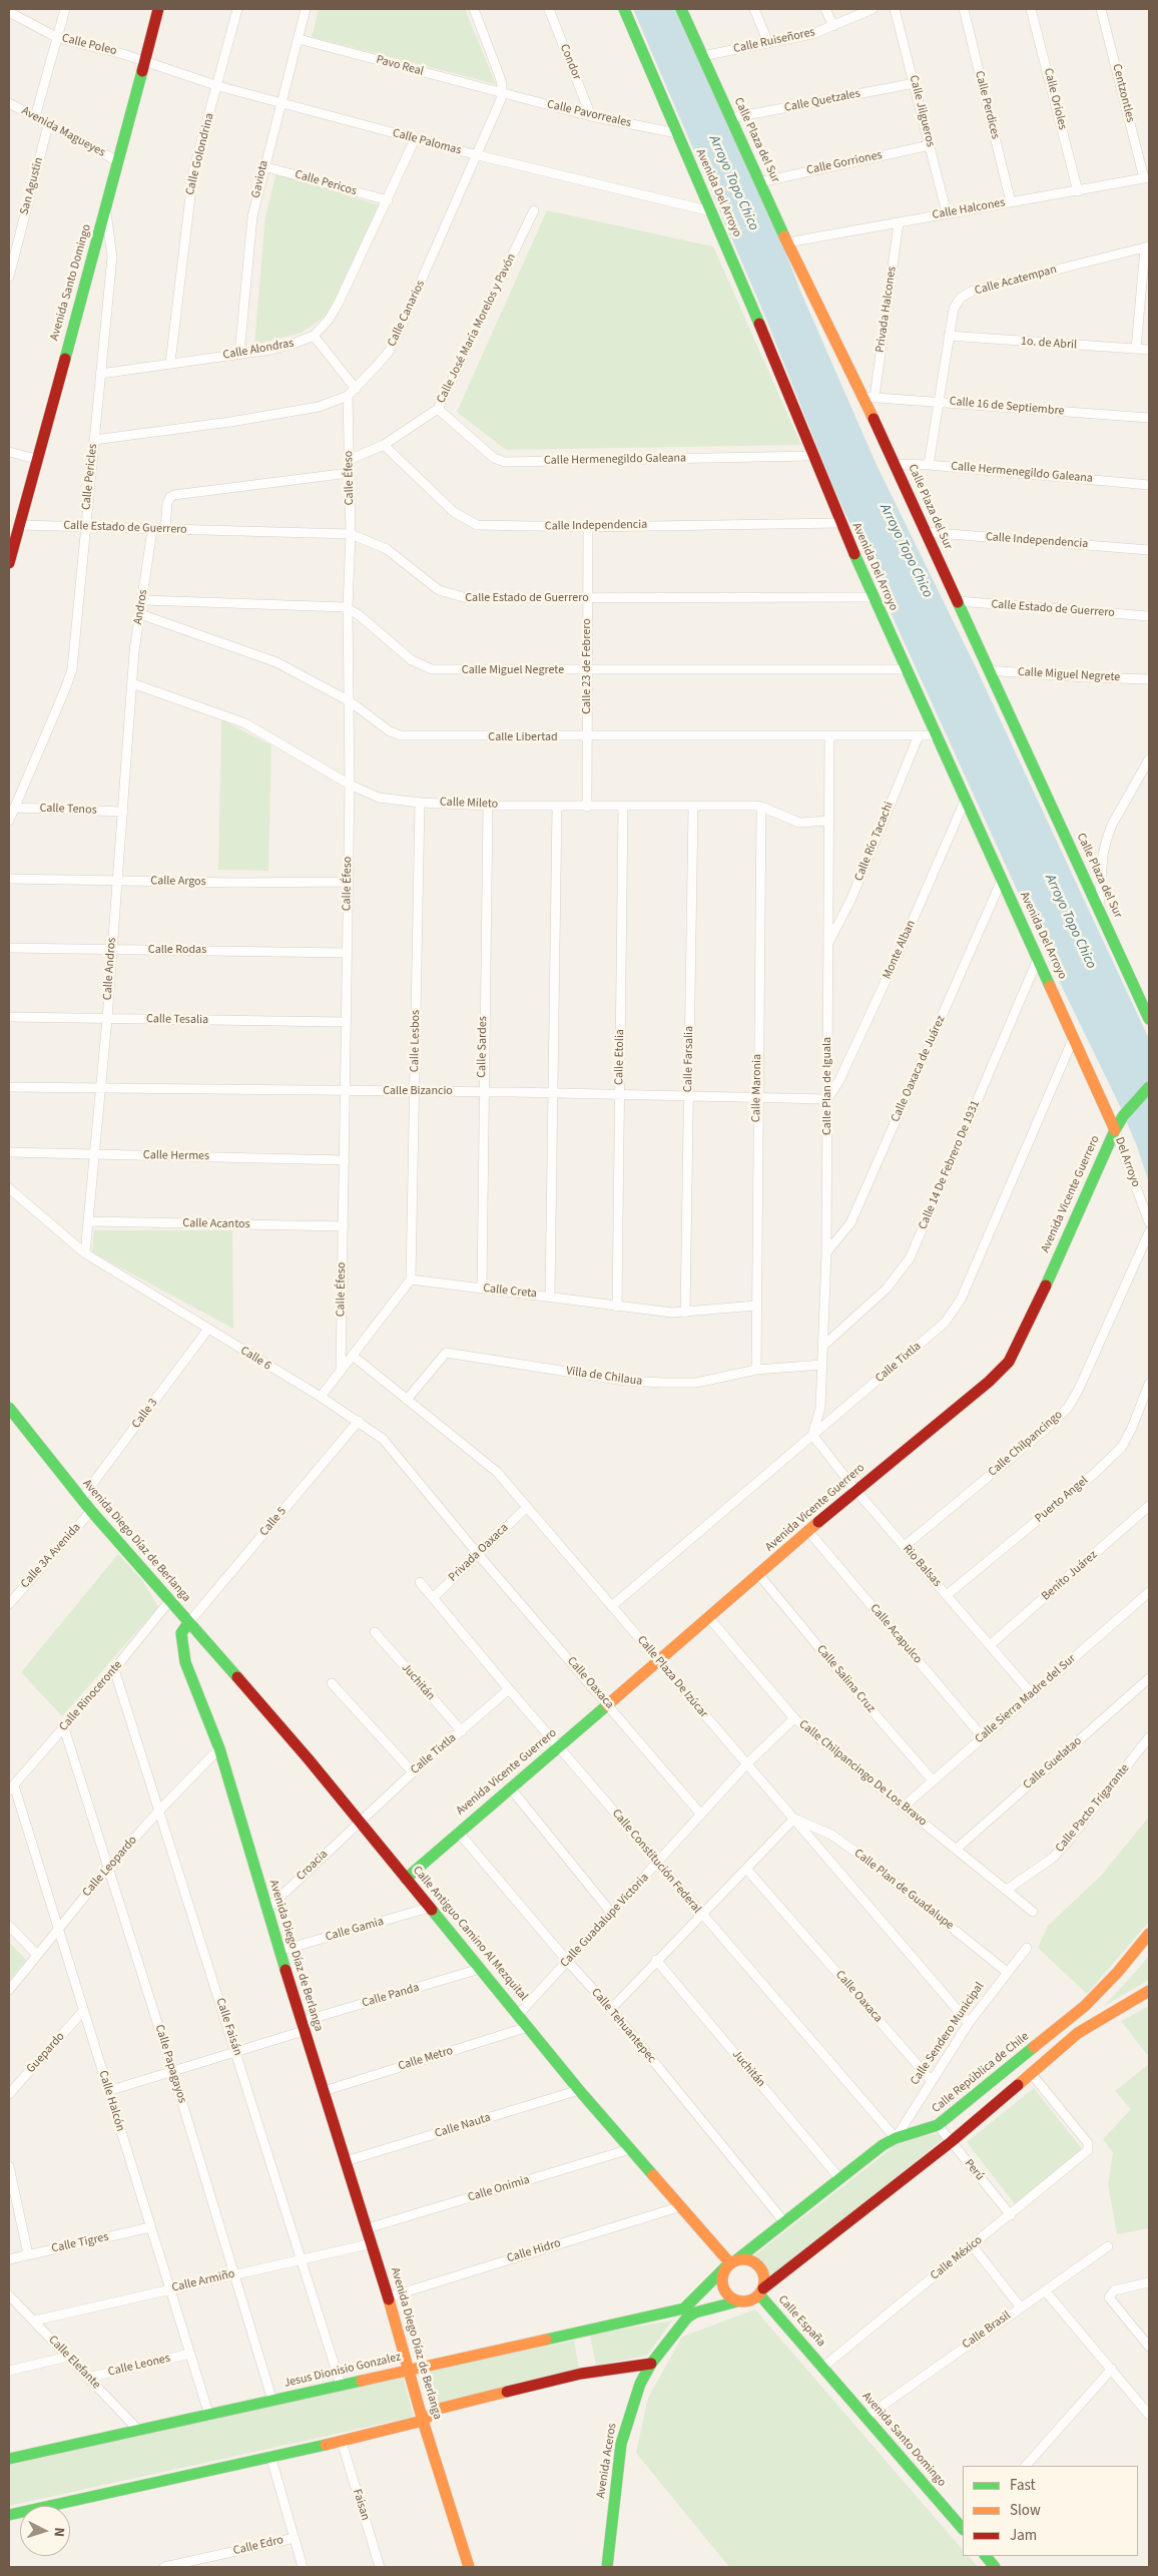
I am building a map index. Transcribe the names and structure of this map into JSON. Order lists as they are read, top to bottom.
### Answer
{
  "streets": {
    "street": [
      "Calle Ruiseñores",
      "Calle Poleo",
      "Condor",
      "Pavo Real",
      "Centzontles",
      "Calle Orioles",
      "Calle Quetzales",
      "Calle Perdices",
      "Calle Jilgueros",
      "Calle Pavorreales",
      "Avenida Magueyes",
      "Calle Plaza del Sur",
      "Calle Palomas",
      "Calle Golondrina",
      "Calle Gorriones",
      "Gaviota",
      "Calle Pericos",
      "San Agustin",
      "Avenida Del Arroyo",
      "Calle Halcones",
      "Calle Acatempan",
      "Avenida Santo Domingo",
      "Privada Halcones",
      "Calle Canarios",
      "Calle José María Morelos y Pavón",
      "1o. de Abril",
      "Calle Alondras",
      "Calle 16 de Septiembre",
      "Calle Hermenegildo Galeana",
      "Calle Pericles",
      "Calle Éfeso",
      "Calle Independencia",
      "Calle Estado de Guerrero",
      "Andros",
      "Calle 23 de Febrero",
      "Calle Miguel Negrete",
      "Calle Libertad",
      "Calle Mileto",
      "Calle Tenos",
      "Calle Río Tacachi",
      "Calle Argos",
      "Calle Rodas",
      "Monte Alban",
      "Calle Andros",
      "Calle Tesalia",
      "Calle Lesbos",
      "Calle Sardes",
      "Calle Etolia",
      "Calle Farsalia",
      "Calle Oaxaca de Juárez",
      "Calle Plan de Iguala",
      "Calle Maronia",
      "Calle Bizancio",
      "Calle Hermes",
      "Del Arroyo",
      "Calle 14 De Febrero De 1931",
      "Avenida Vicente Guerrero",
      "Calle Acantos",
      "Calle Creta",
      "Calle 6",
      "Calle Tixtla",
      "Villa de Chilaua",
      "Calle 3",
      "Calle Chilpancingo",
      "Puerto Angel",
      "Calle 5",
      "Avenida Diego Díaz de Berlanga",
      "Privada Oaxaca",
      "Calle 3A Avenida",
      "Rio Balsas",
      "Benito Juárez",
      "Calle Acapulco",
      "Calle Plaza De Izúcar",
      "Calle Salina Cruz",
      "Juchitán",
      "Calle Oaxaca",
      "Calle Rinoceronte",
      "Calle Sierra Madre del Sur",
      "Calle Guelatao",
      "Calle Chilpancingo De Los Bravo",
      "Calle Pacto Trigarante",
      "Calle Constitución Federal",
      "Croacia",
      "Calle Leopardo",
      "Calle Plan de Guadalupe",
      "Calle Guadalupe Victoria",
      "Calle Gamia",
      "Calle Antiguo Camino Al Mezquital",
      "Calle Panda",
      "Calle Tehuantepec",
      "Calle Faisán",
      "Calle Sendero Municipal",
      "Guepardo",
      "Calle Metro",
      "Calle Papagayos",
      "Calle República de Chile",
      "Calle Halcón",
      "Calle Nauta",
      "Perú",
      "Calle Onimia",
      "Calle Tigres",
      "Calle Hidro",
      "Calle México",
      "Calle Armiño",
      "Calle España",
      "Calle Brasil",
      "Calle Elefante",
      "Calle Leones",
      "Jesus Dionisio Gonzalez",
      "Avenida Aceros",
      "Faisan",
      "Calle Edro"
    ]
  },
  "crossings": [
    ["Calle Ruiseñores", "Calle Plaza del Sur"],
    ["Calle Poleo", "Calle Palomas"],
    ["Calle Poleo", "Avenida Santo Domingo"],
    ["Condor", "Calle Pavorreales"],
    ["Pavo Real", "Calle Pavorreales"],
    ["Pavo Real", "Gaviota"],
    ["Pavo Real", "Calle Canarios"],
    ["Centzontles", "Calle Halcones"],
    ["Calle Orioles", "Calle Halcones"],
    ["Calle Quetzales", "Calle Jilgueros"],
    ["Calle Quetzales", "Calle Plaza del Sur"],
    ["Calle Perdices", "Calle Halcones"],
    ["Calle Jilgueros", "Calle Gorriones"],
    ["Calle Jilgueros", "Calle Halcones"],
    ["Calle Pavorreales", "Avenida Del Arroyo"],
    ["Calle Pavorreales", "Calle Canarios"],
    ["Avenida Magueyes", "San Agustin"],
    ["Avenida Magueyes", "Avenida Santo Domingo"],
    ["Calle Plaza del Sur", "Calle Gorriones"],
    ["Calle Plaza del Sur", "Calle Halcones"],
    ["Calle Plaza del Sur", "Privada Halcones"],
    ["Calle Plaza del Sur", "Calle 16 de Septiembre"],
    ["Calle Plaza del Sur", "Calle Hermenegildo Galeana"],
    ["Calle Plaza del Sur", "Calle Independencia"],
    ["Calle Plaza del Sur", "Calle Estado de Guerrero"],
    ["Calle Plaza del Sur", "Calle Miguel Negrete"],
    ["Calle Palomas", "Calle Golondrina"],
    ["Calle Palomas", "Gaviota"],
    ["Calle Palomas", "Avenida Del Arroyo"],
    ["Calle Palomas", "Avenida Santo Domingo"],
    ["Calle Palomas", "Calle Canarios"],
    ["Calle Palomas", "Calle Alondras"],
    ["Calle Golondrina", "Calle Alondras"],
    ["Gaviota", "Calle Pericos"],
    ["Gaviota", "Calle Alondras"],
    ["Calle Pericos", "Calle Alondras"],
    ["Avenida Del Arroyo", "Calle Hermenegildo Galeana"],
    ["Avenida Del Arroyo", "Calle Independencia"],
    ["Avenida Del Arroyo", "Calle Estado de Guerrero"],
    ["Avenida Del Arroyo", "Calle Miguel Negrete"],
    ["Avenida Del Arroyo", "Calle Libertad"],
    ["Avenida Del Arroyo", "Monte Alban"],
    ["Avenida Del Arroyo", "Calle Oaxaca de Juárez"],
    ["Avenida Del Arroyo", "Del Arroyo"],
    ["Avenida Del Arroyo", "Calle 14 De Febrero De 1931"],
    ["Avenida Del Arroyo", "Avenida Vicente Guerrero"],
    ["Avenida Del Arroyo", "Calle Tixtla"],
    ["Calle Halcones", "Privada Halcones"],
    ["Calle Acatempan", "1o. de Abril"],
    ["Calle Acatempan", "Calle 16 de Septiembre"],
    ["Calle Acatempan", "Calle Hermenegildo Galeana"],
    ["Avenida Santo Domingo", "Calle Pericles"],
    ["Avenida Santo Domingo", "Calle Estado de Guerrero"],
    ["Avenida Santo Domingo", "Calle México"],
    ["Avenida Santo Domingo", "Calle España"],
    ["Avenida Santo Domingo", "Calle Brasil"],
    ["Privada Halcones", "Calle 16 de Septiembre"],
    ["Calle Canarios", "Calle Pericles"],
    ["Calle Canarios", "Calle Éfeso"],
    ["Calle José María Morelos y Pavón", "Calle Hermenegildo Galeana"],
    ["Calle José María Morelos y Pavón", "Calle Éfeso"],
    ["Calle José María Morelos y Pavón", "Calle Independencia"],
    ["Calle Alondras", "Calle Pericles"],
    ["Calle Pericles", "Calle Estado de Guerrero"],
    ["Calle Pericles", "Calle Tenos"],
    ["Calle Éfeso", "Calle Estado de Guerrero"],
    ["Calle Éfeso", "Calle Miguel Negrete"],
    ["Calle Éfeso", "Calle Libertad"],
    ["Calle Éfeso", "Calle Mileto"],
    ["Calle Éfeso", "Calle Argos"],
    ["Calle Éfeso", "Calle Rodas"],
    ["Calle Éfeso", "Calle Tesalia"],
    ["Calle Éfeso", "Calle Bizancio"],
    ["Calle Éfeso", "Calle Hermes"],
    ["Calle Éfeso", "Calle Acantos"],
    ["Calle Independencia", "Calle 23 de Febrero"],
    ["Calle Estado de Guerrero", "Andros"],
    ["Calle Estado de Guerrero", "Calle 23 de Febrero"],
    ["Andros", "Calle Libertad"],
    ["Andros", "Calle Mileto"],
    ["Andros", "Calle Andros"],
    ["Calle 23 de Febrero", "Calle Miguel Negrete"],
    ["Calle 23 de Febrero", "Calle Libertad"],
    ["Calle 23 de Febrero", "Calle Mileto"],
    ["Calle Libertad", "Calle Río Tacachi"],
    ["Calle Libertad", "Calle Plan de Iguala"],
    ["Calle Mileto", "Calle Andros"],
    ["Calle Mileto", "Calle Lesbos"],
    ["Calle Mileto", "Calle Sardes"],
    ["Calle Mileto", "Calle Etolia"],
    ["Calle Mileto", "Calle Farsalia"],
    ["Calle Mileto", "Calle Plan de Iguala"],
    ["Calle Mileto", "Calle Maronia"],
    ["Calle Tenos", "Calle Andros"],
    ["Calle Río Tacachi", "Calle Plan de Iguala"],
    ["Calle Argos", "Calle Andros"],
    ["Calle Rodas", "Calle Andros"],
    ["Monte Alban", "Calle Plan de Iguala"],
    ["Monte Alban", "Calle Bizancio"],
    ["Calle Andros", "Calle Tesalia"],
    ["Calle Andros", "Calle Bizancio"],
    ["Calle Andros", "Calle Hermes"],
    ["Calle Andros", "Calle Acantos"],
    ["Calle Andros", "Calle 6"],
    ["Calle Lesbos", "Calle Bizancio"],
    ["Calle Lesbos", "Calle Creta"],
    ["Calle Sardes", "Calle Bizancio"],
    ["Calle Sardes", "Calle Creta"],
    ["Calle Etolia", "Calle Bizancio"],
    ["Calle Etolia", "Calle Creta"],
    ["Calle Farsalia", "Calle Bizancio"],
    ["Calle Farsalia", "Calle Creta"],
    ["Calle Oaxaca de Juárez", "Calle Plan de Iguala"],
    ["Calle Plan de Iguala", "Calle Bizancio"],
    ["Calle Plan de Iguala", "Calle 14 De Febrero De 1931"],
    ["Calle Plan de Iguala", "Calle Tixtla"],
    ["Calle Plan de Iguala", "Villa de Chilaua"],
    ["Calle Plan de Iguala", "Rio Balsas"],
    ["Calle Maronia", "Calle Bizancio"],
    ["Calle Maronia", "Calle Creta"],
    ["Calle Maronia", "Villa de Chilaua"],
    ["Del Arroyo", "Avenida Vicente Guerrero"],
    ["Avenida Vicente Guerrero", "Rio Balsas"],
    ["Avenida Vicente Guerrero", "Calle Acapulco"],
    ["Avenida Vicente Guerrero", "Calle Plaza De Izúcar"],
    ["Avenida Vicente Guerrero", "Calle Salina Cruz"],
    ["Avenida Vicente Guerrero", "Calle Oaxaca"],
    ["Avenida Vicente Guerrero", "Calle Chilpancingo De Los Bravo"],
    ["Avenida Vicente Guerrero", "Calle Constitución Federal"],
    ["Avenida Vicente Guerrero", "Calle Antiguo Camino Al Mezquital"],
    ["Avenida Vicente Guerrero", "Calle Tehuantepec"],
    ["Calle 6", "Calle 3"],
    ["Calle 6", "Calle 5"],
    ["Calle 6", "Privada Oaxaca"],
    ["Calle 6", "Calle Oaxaca"],
    ["Calle Tixtla", "Rio Balsas"],
    ["Calle Tixtla", "Calle Plaza De Izúcar"],
    ["Calle Tixtla", "Juchitán"],
    ["Calle Tixtla", "Calle Constitución Federal"],
    ["Calle Tixtla", "Croacia"],
    ["Calle Tixtla", "Calle Antiguo Camino Al Mezquital"],
    ["Villa de Chilaua", "Calle Plaza De Izúcar"],
    ["Calle 3", "Avenida Diego Díaz de Berlanga"],
    ["Calle Chilpancingo", "Rio Balsas"],
    ["Puerto Angel", "Rio Balsas"],
    ["Calle 5", "Avenida Diego Díaz de Berlanga"],
    ["Calle 5", "Calle Antiguo Camino Al Mezquital"],
    ["Avenida Diego Díaz de Berlanga", "Calle 3A Avenida"],
    ["Avenida Diego Díaz de Berlanga", "Calle Rinoceronte"],
    ["Avenida Diego Díaz de Berlanga", "Croacia"],
    ["Avenida Diego Díaz de Berlanga", "Calle Leopardo"],
    ["Avenida Diego Díaz de Berlanga", "Calle Gamia"],
    ["Avenida Diego Díaz de Berlanga", "Calle Antiguo Camino Al Mezquital"],
    ["Avenida Diego Díaz de Berlanga", "Calle Panda"],
    ["Avenida Diego Díaz de Berlanga", "Calle Metro"],
    ["Avenida Diego Díaz de Berlanga", "Calle Nauta"],
    ["Avenida Diego Díaz de Berlanga", "Calle Onimia"],
    ["Avenida Diego Díaz de Berlanga", "Calle Hidro"],
    ["Avenida Diego Díaz de Berlanga", "Calle Armiño"],
    ["Avenida Diego Díaz de Berlanga", "Jesus Dionisio Gonzalez"],
    ["Privada Oaxaca", "Calle Plaza De Izúcar"],
    ["Privada Oaxaca", "Calle Oaxaca"],
    ["Privada Oaxaca", "Calle Constitución Federal"],
    ["Rio Balsas", "Benito Juárez"],
    ["Rio Balsas", "Calle Sierra Madre del Sur"],
    ["Calle Acapulco", "Calle Sierra Madre del Sur"],
    ["Calle Plaza De Izúcar", "Calle Plan de Guadalupe"],
    ["Calle Plaza De Izúcar", "Calle Guadalupe Victoria"],
    ["Calle Plaza De Izúcar", "Calle Sendero Municipal"],
    ["Calle Salina Cruz", "Calle Sierra Madre del Sur"],
    ["Juchitán", "Calle República de Chile"],
    ["Calle Oaxaca", "Calle Guadalupe Victoria"],
    ["Calle Oaxaca", "Calle Sendero Municipal"],
    ["Calle Rinoceronte", "Calle Faisán"],
    ["Calle Rinoceronte", "Calle Papagayos"],
    ["Calle Rinoceronte", "Calle Halcón"],
    ["Calle Sierra Madre del Sur", "Calle Chilpancingo De Los Bravo"],
    ["Calle Guelatao", "Calle Chilpancingo De Los Bravo"],
    ["Calle Chilpancingo De Los Bravo", "Calle Pacto Trigarante"],
    ["Calle Chilpancingo De Los Bravo", "Calle Guadalupe Victoria"],
    ["Calle Constitución Federal", "Calle Guadalupe Victoria"],
    ["Calle Constitución Federal", "Calle Sendero Municipal"],
    ["Calle Constitución Federal", "Calle República de Chile"],
    ["Croacia", "Calle Antiguo Camino Al Mezquital"],
    ["Calle Leopardo", "Calle Faisán"],
    ["Calle Leopardo", "Calle Papagayos"],
    ["Calle Leopardo", "Calle Halcón"],
    ["Calle Plan de Guadalupe", "Calle Sendero Municipal"],
    ["Calle Guadalupe Victoria", "Calle Antiguo Camino Al Mezquital"],
    ["Calle Guadalupe Victoria", "Calle Tehuantepec"],
    ["Calle Gamia", "Calle Antiguo Camino Al Mezquital"],
    ["Calle Antiguo Camino Al Mezquital", "Calle Panda"],
    ["Calle Antiguo Camino Al Mezquital", "Calle Metro"],
    ["Calle Antiguo Camino Al Mezquital", "Calle República de Chile"],
    ["Calle Antiguo Camino Al Mezquital", "Calle Nauta"],
    ["Calle Antiguo Camino Al Mezquital", "Calle Onimia"],
    ["Calle Antiguo Camino Al Mezquital", "Calle Hidro"],
    ["Calle Antiguo Camino Al Mezquital", "Calle España"],
    ["Calle Panda", "Calle Faisán"],
    ["Calle Panda", "Calle Papagayos"],
    ["Calle Panda", "Calle Halcón"],
    ["Calle Tehuantepec", "Calle República de Chile"],
    ["Calle Faisán", "Calle Armiño"],
    ["Calle Faisán", "Jesus Dionisio Gonzalez"],
    ["Calle Sendero Municipal", "Calle República de Chile"],
    ["Guepardo", "Calle Halcón"],
    ["Calle Papagayos", "Calle Armiño"],
    ["Calle Papagayos", "Jesus Dionisio Gonzalez"],
    ["Calle República de Chile", "Perú"],
    ["Calle República de Chile", "Calle España"],
    ["Calle Halcón", "Calle Tigres"],
    ["Calle Halcón", "Calle Armiño"],
    ["Calle Halcón", "Calle Leones"],
    ["Calle Halcón", "Jesus Dionisio Gonzalez"],
    ["Perú", "Calle México"],
    ["Calle México", "Calle España"],
    ["Calle Armiño", "Calle Elefante"],
    ["Calle Elefante", "Calle Leones"],
    ["Calle Elefante", "Jesus Dionisio Gonzalez"]
  ],
  "water": ["Arroyo Topo Chico"],
  "legend": ["Fast", "Slow", "Jam"],
  "north": "right"
}
